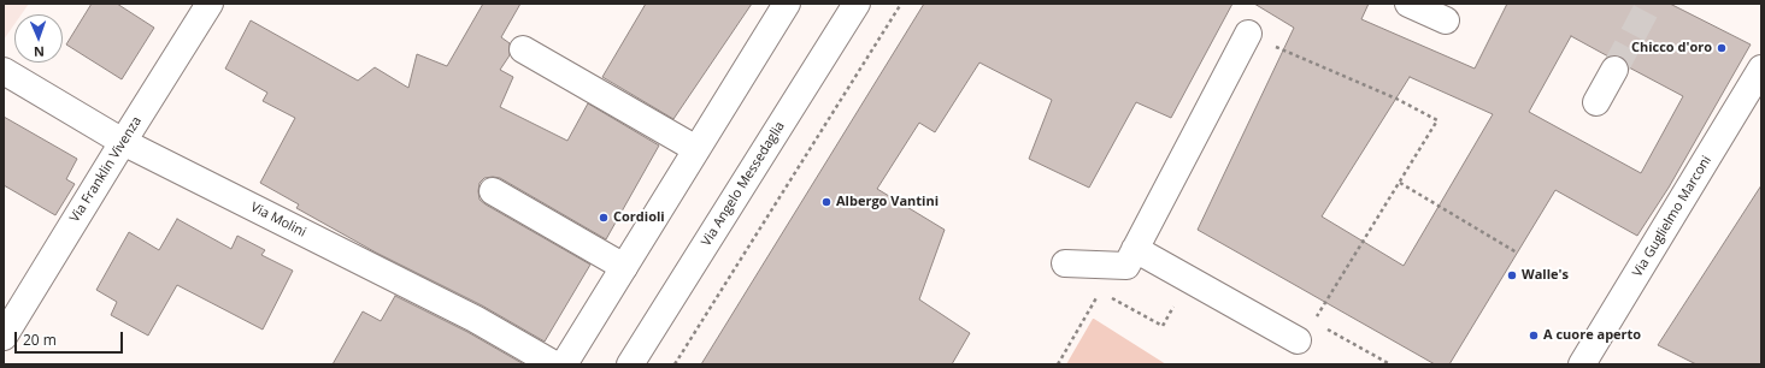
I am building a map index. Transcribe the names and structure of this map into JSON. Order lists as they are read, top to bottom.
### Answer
{
  "streets": {
    "main road": [
      "Via Franklin Vivenza",
      "Via Angelo Messedaglia",
      "Via Guglielmo Marconi",
      "Via Molini"
    ]
  },
  "crossings": [
    ["Via Franklin Vivenza", "Via Molini"]
  ],
  "places": [
    "Chicco d'oro",
    "Albergo Vantini",
    "Cordioli",
    "Walle's",
    "A cuore aperto"
  ],
  "scale_bar": "20 m",
  "north": "bottom"
}
